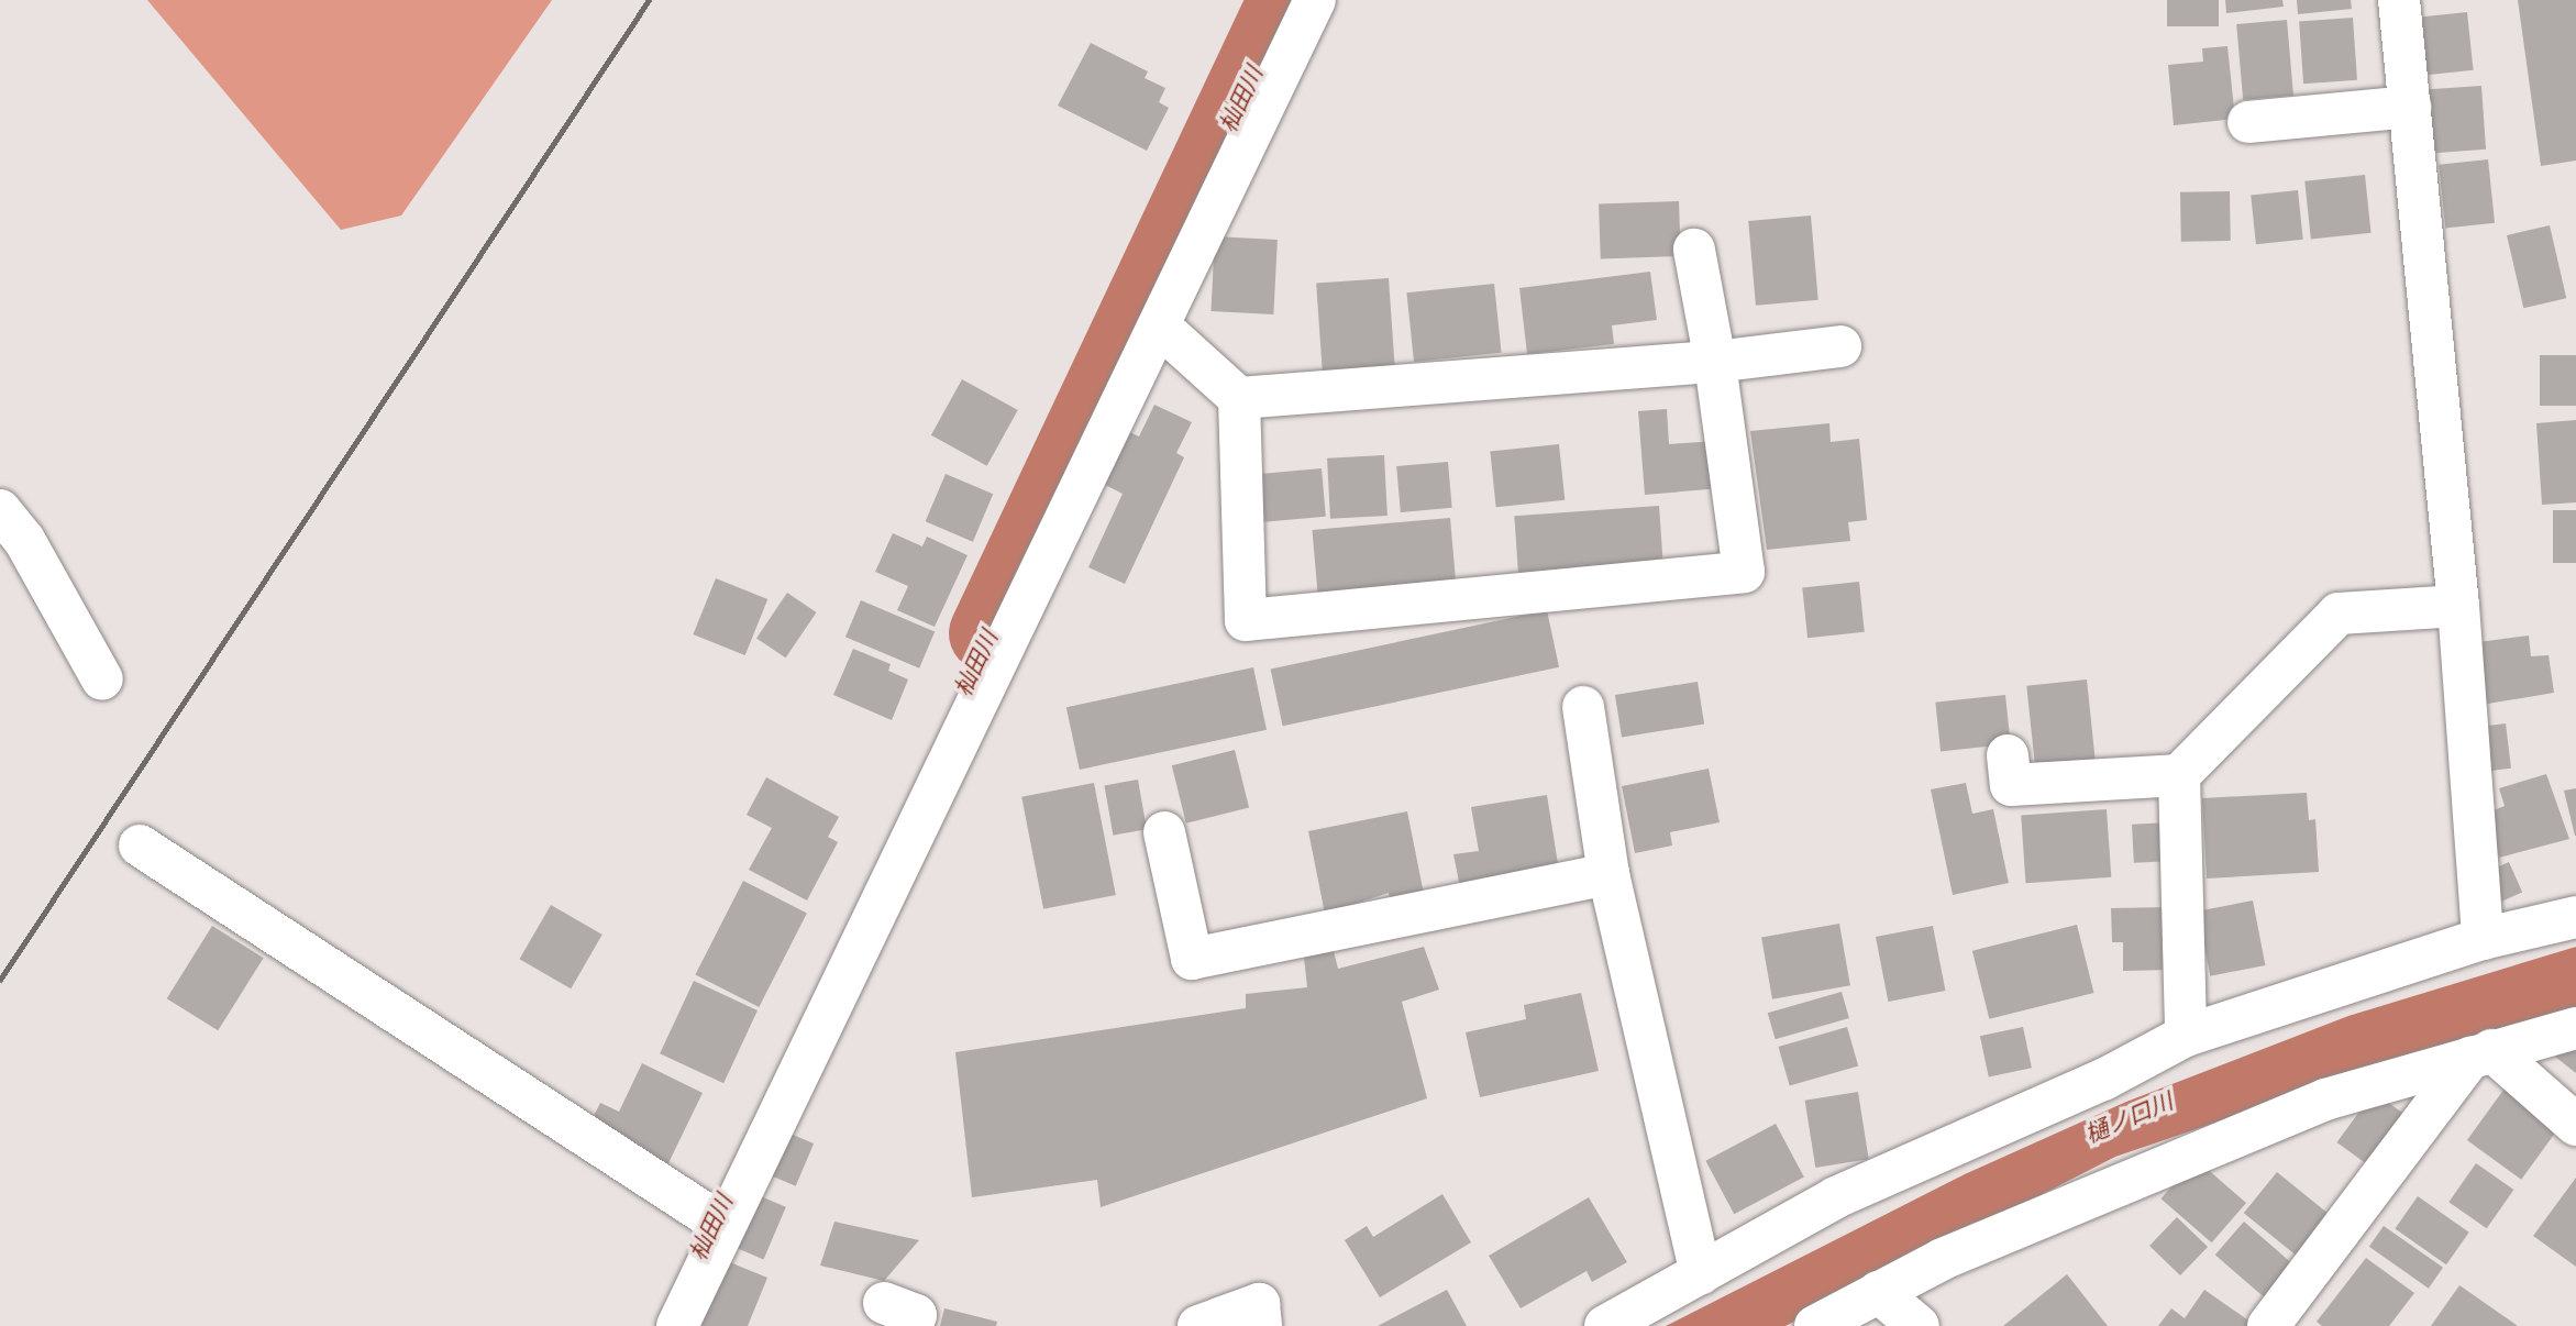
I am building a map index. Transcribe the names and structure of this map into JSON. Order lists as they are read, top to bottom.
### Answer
{
  "water": ["杣田川", "樋ノ口川"]
}
